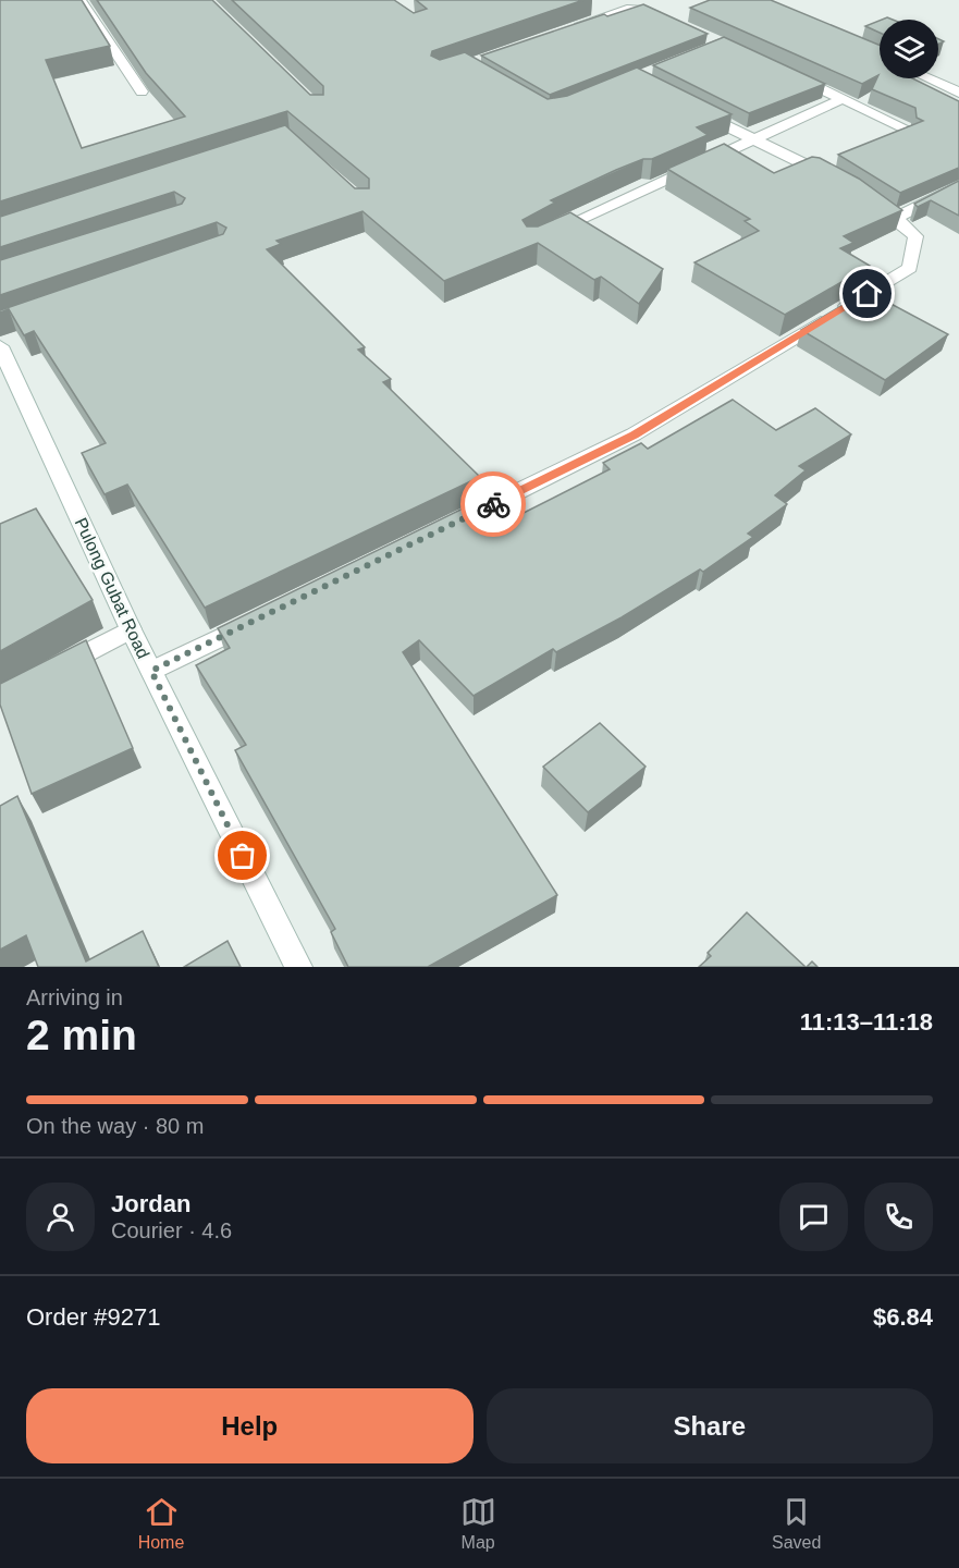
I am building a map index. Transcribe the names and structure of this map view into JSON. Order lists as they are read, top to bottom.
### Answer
{
  "streets": {
    "street": ["Pulong Gubat Road"]
  },
  "page": {
    "heading": ["2 min", "Arriving in", "11:13–11:18"],
    "panel": [
      "Jordan",
      "Courier · 4.6",
      "Order #9271",
      "$6.84"
    ],
    "bar": "On the way · 80 m",
    "buttons": ["Help", "Share"],
    "tabs": ["Home", "Map", "Saved"]
  }
}
